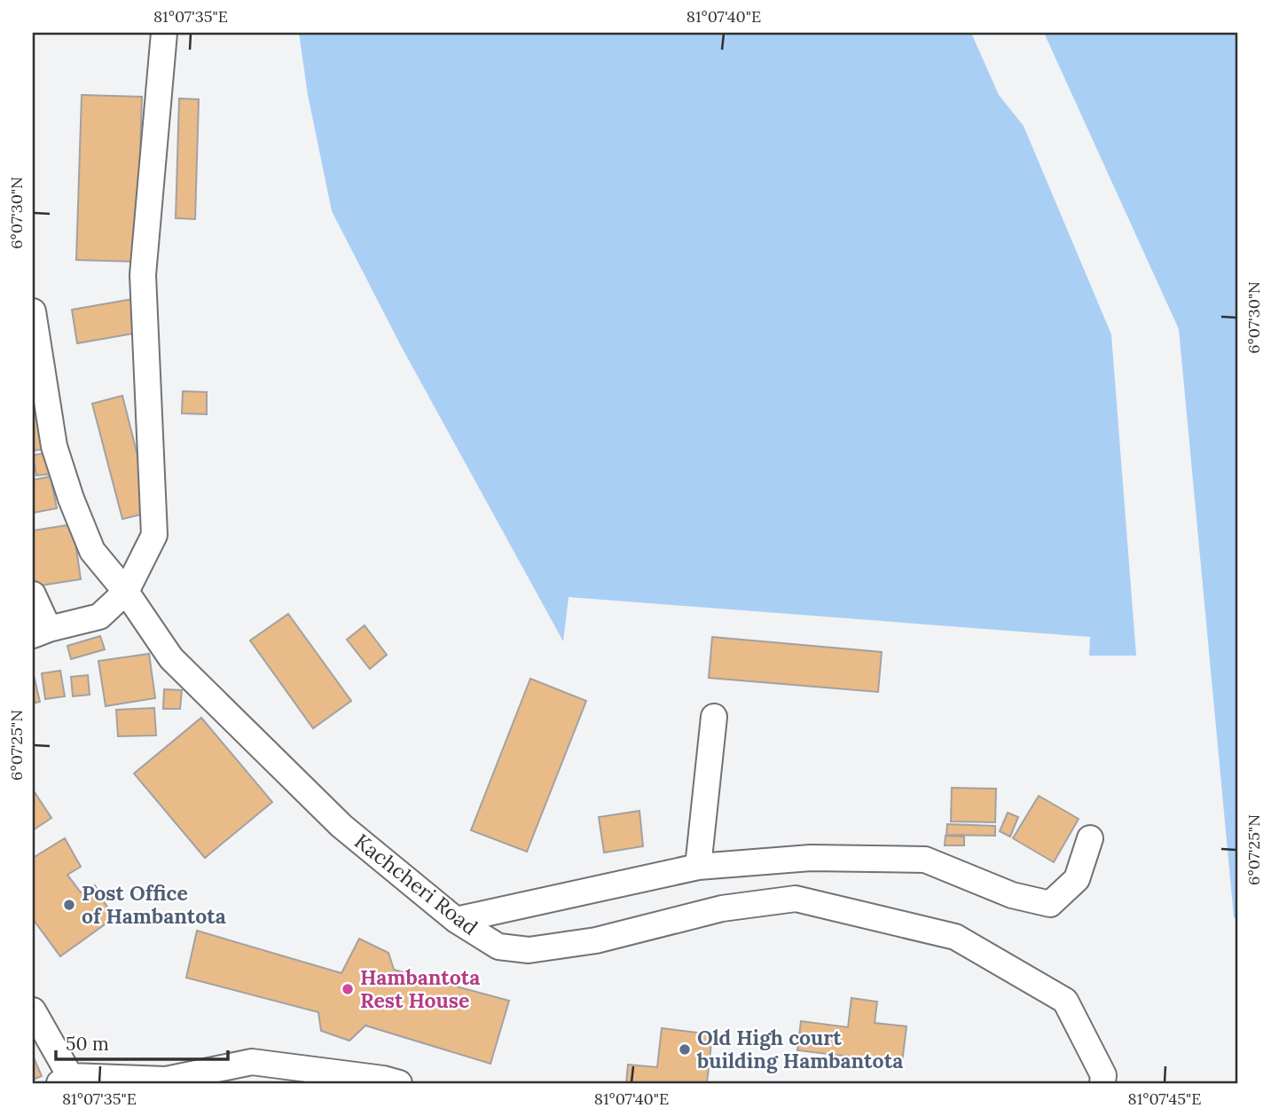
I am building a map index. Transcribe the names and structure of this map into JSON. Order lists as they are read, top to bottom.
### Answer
{
  "streets": {
    "street": ["Kachcheri Road"]
  },
  "places": ["Post Office of Hambantota", "Hambantota Rest House", "Old High court building Hambantota"],
  "scale_bar": "50 m",
  "coordinates": [
    "81°07'35\"E",
    "81°07'40\"E",
    "6°07'30\"N",
    "6°07'25\"N",
    "81°07'45\"E"
  ]
}
